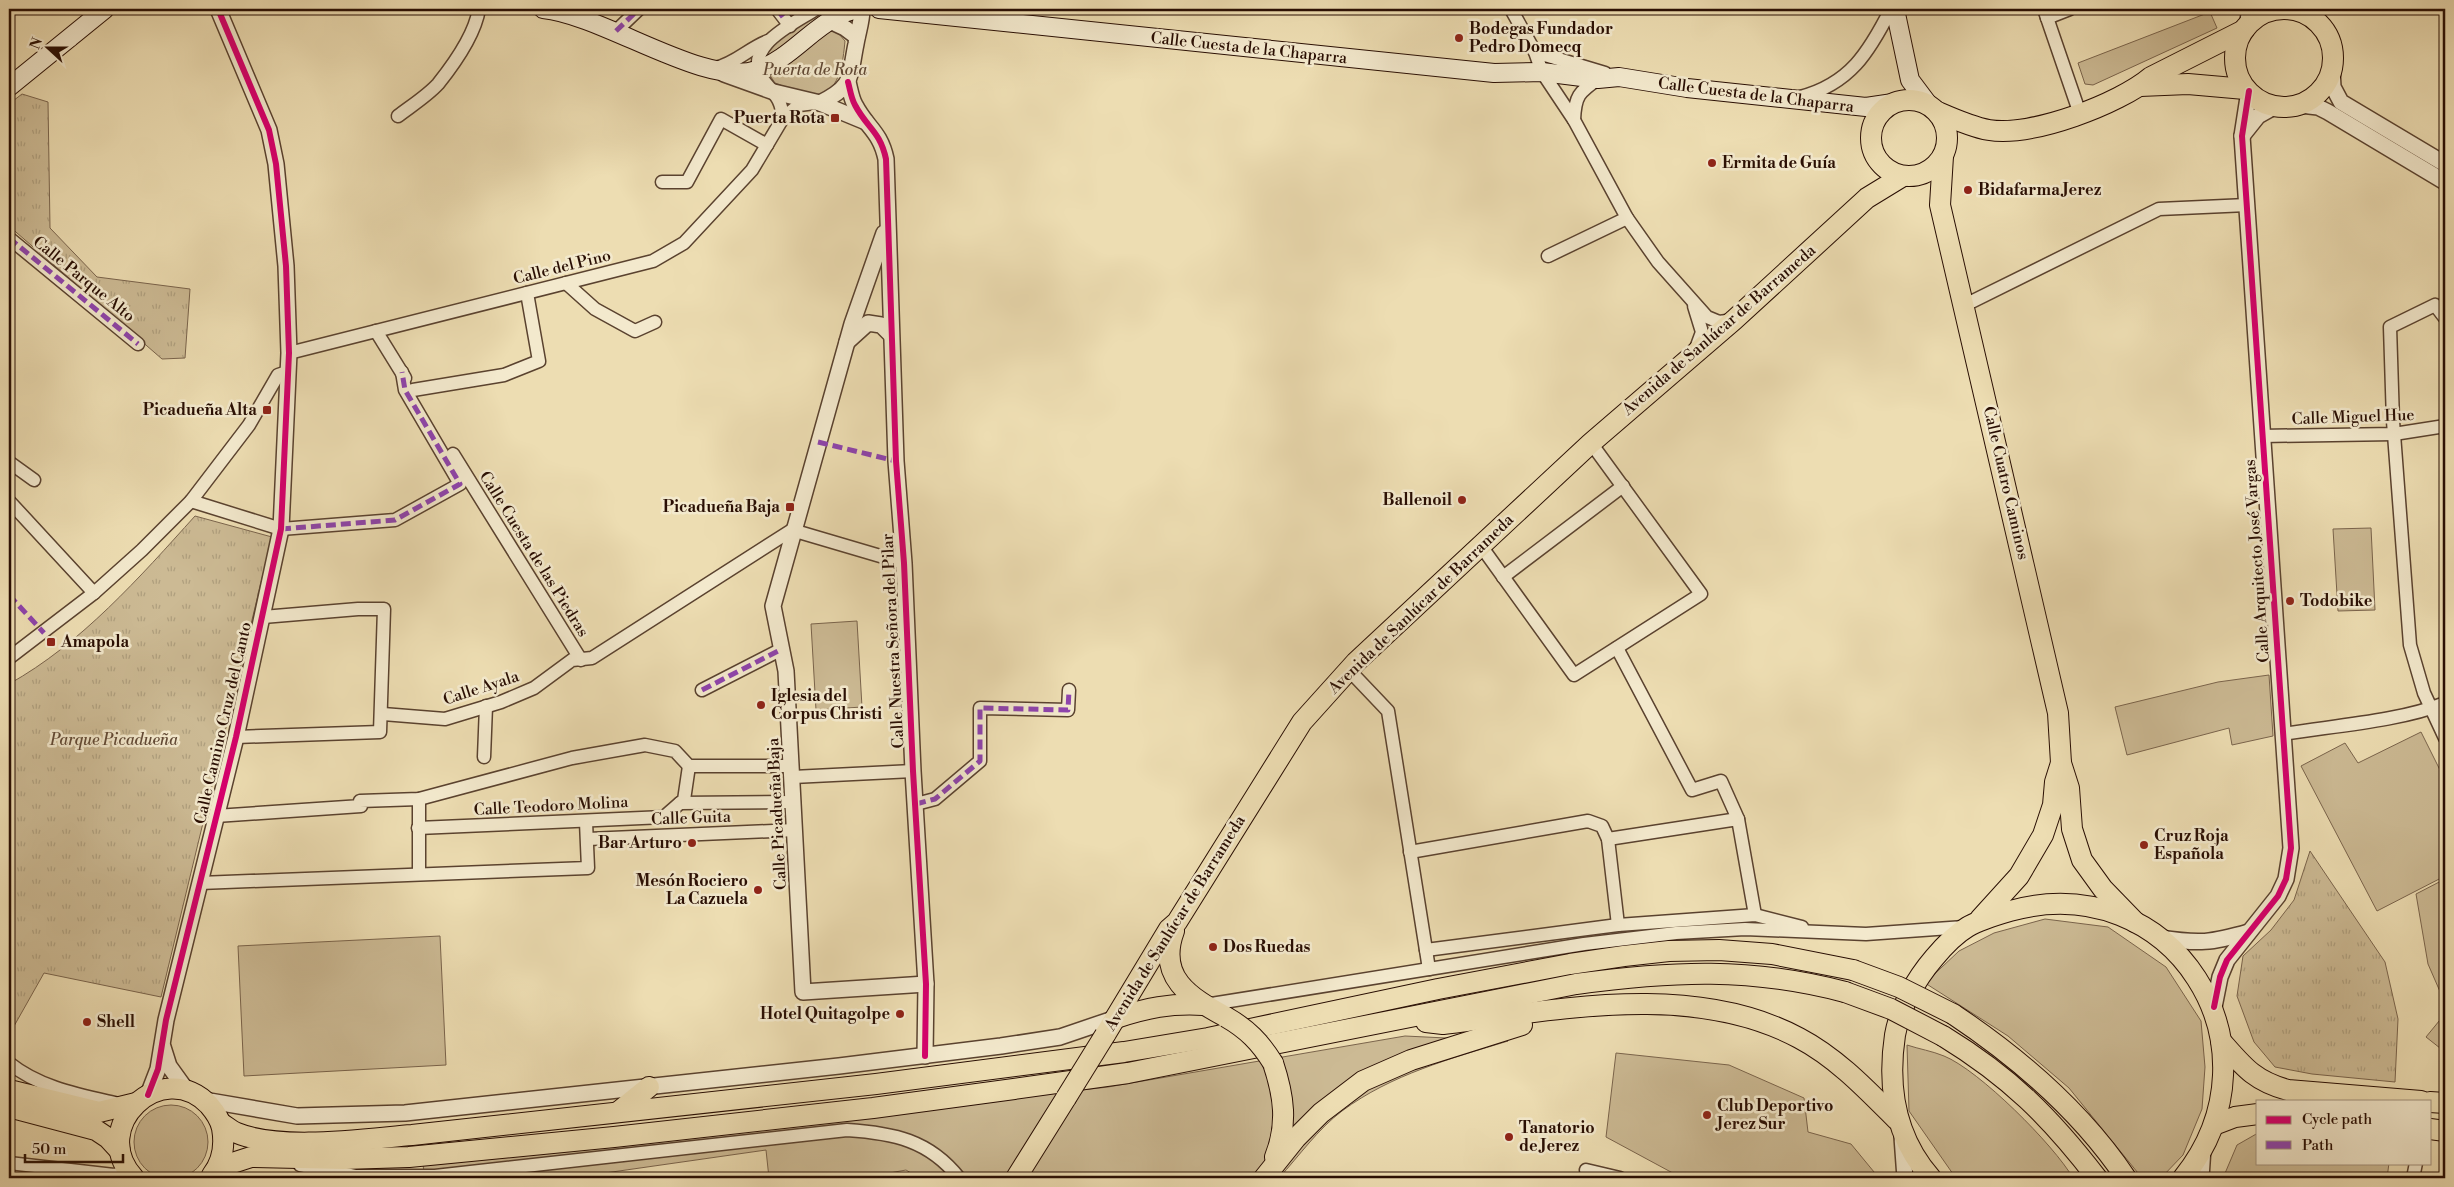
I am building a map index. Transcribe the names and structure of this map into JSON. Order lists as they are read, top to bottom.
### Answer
{
  "streets": {
    "main road": ["Calle Cuesta de la Chaparra", "Avenida de Sanlúcar de Barrameda", "Calle Cuatro Caminos"],
    "street": [
      "Calle del Pino",
      "Calle Parque Alto",
      "Calle Miguel Hue",
      "Calle Cuesta de las Piedras",
      "Calle Arquitecto José Vargas",
      "Calle Nuestra Señora del Pilar",
      "Calle Ayala",
      "Calle Camino Cruz del Canto",
      "Calle Teodoro Molina",
      "Calle Picadueña Baja",
      "Calle Guita"
    ]
  },
  "crossings": [
    ["Calle Cuesta de la Chaparra", "Avenida de Sanlúcar de Barrameda"],
    ["Calle Cuesta de la Chaparra", "Calle Cuatro Caminos"],
    ["Calle del Pino", "Calle Cuesta de las Piedras"],
    ["Calle del Pino", "Calle Camino Cruz del Canto"],
    ["Avenida de Sanlúcar de Barrameda", "Calle Cuatro Caminos"],
    ["Calle Miguel Hue", "Calle Arquitecto José Vargas"],
    ["Calle Cuesta de las Piedras", "Calle Ayala"],
    ["Calle Cuesta de las Piedras", "Calle Picadueña Baja"],
    ["Calle Nuestra Señora del Pilar", "Calle Picadueña Baja"],
    ["Calle Picadueña Baja", "Calle Guita"]
  ],
  "parks": ["Puerta de Rota", "Parque Picadueña"],
  "places": {
    "other": [
      "Bodegas Fundador Pedro Domecq",
      "Ermita de Guía",
      "Bidafarma Jerez",
      "Ballenoil",
      "Todobike",
      "Iglesia del Corpus Christi",
      "Bar Arturo",
      "Cruz Roja Española",
      "Mesón Rociero La Cazuela",
      "Dos Ruedas",
      "Hotel Quitagolpe",
      "Shell",
      "Club Deportivo Jerez Sur",
      "Tanatorio de Jerez"
    ],
    "transit": [
      "Puerta Rota",
      "Picadueña Alta",
      "Picadueña Baja",
      "Amapola"
    ]
  },
  "legend": ["Cycle path", "Path"],
  "scale_bar": "50 m",
  "north": "left"
}
